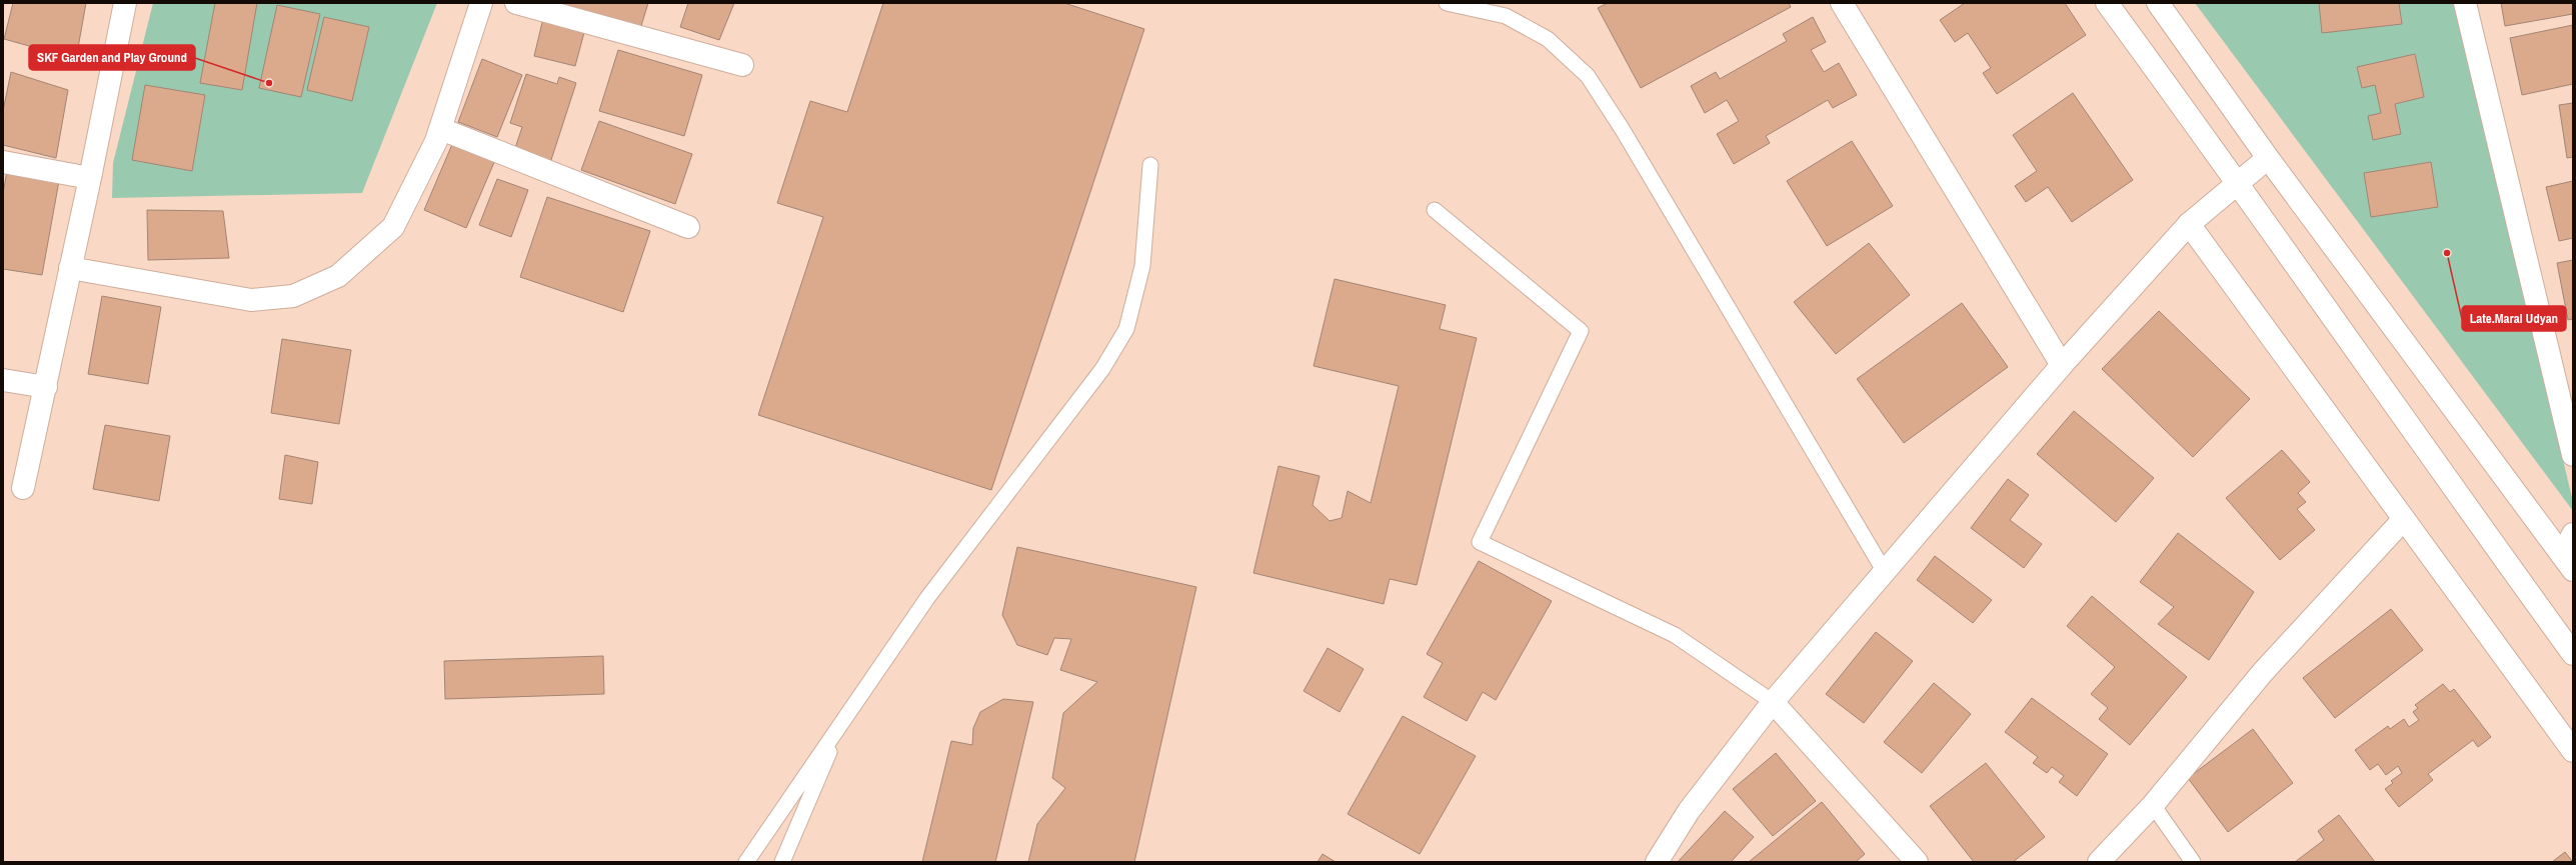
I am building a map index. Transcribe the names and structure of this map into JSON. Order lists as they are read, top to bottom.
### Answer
{
  "places": ["SKF Garden and Play Ground", "Late.Maral Udyan"]
}
